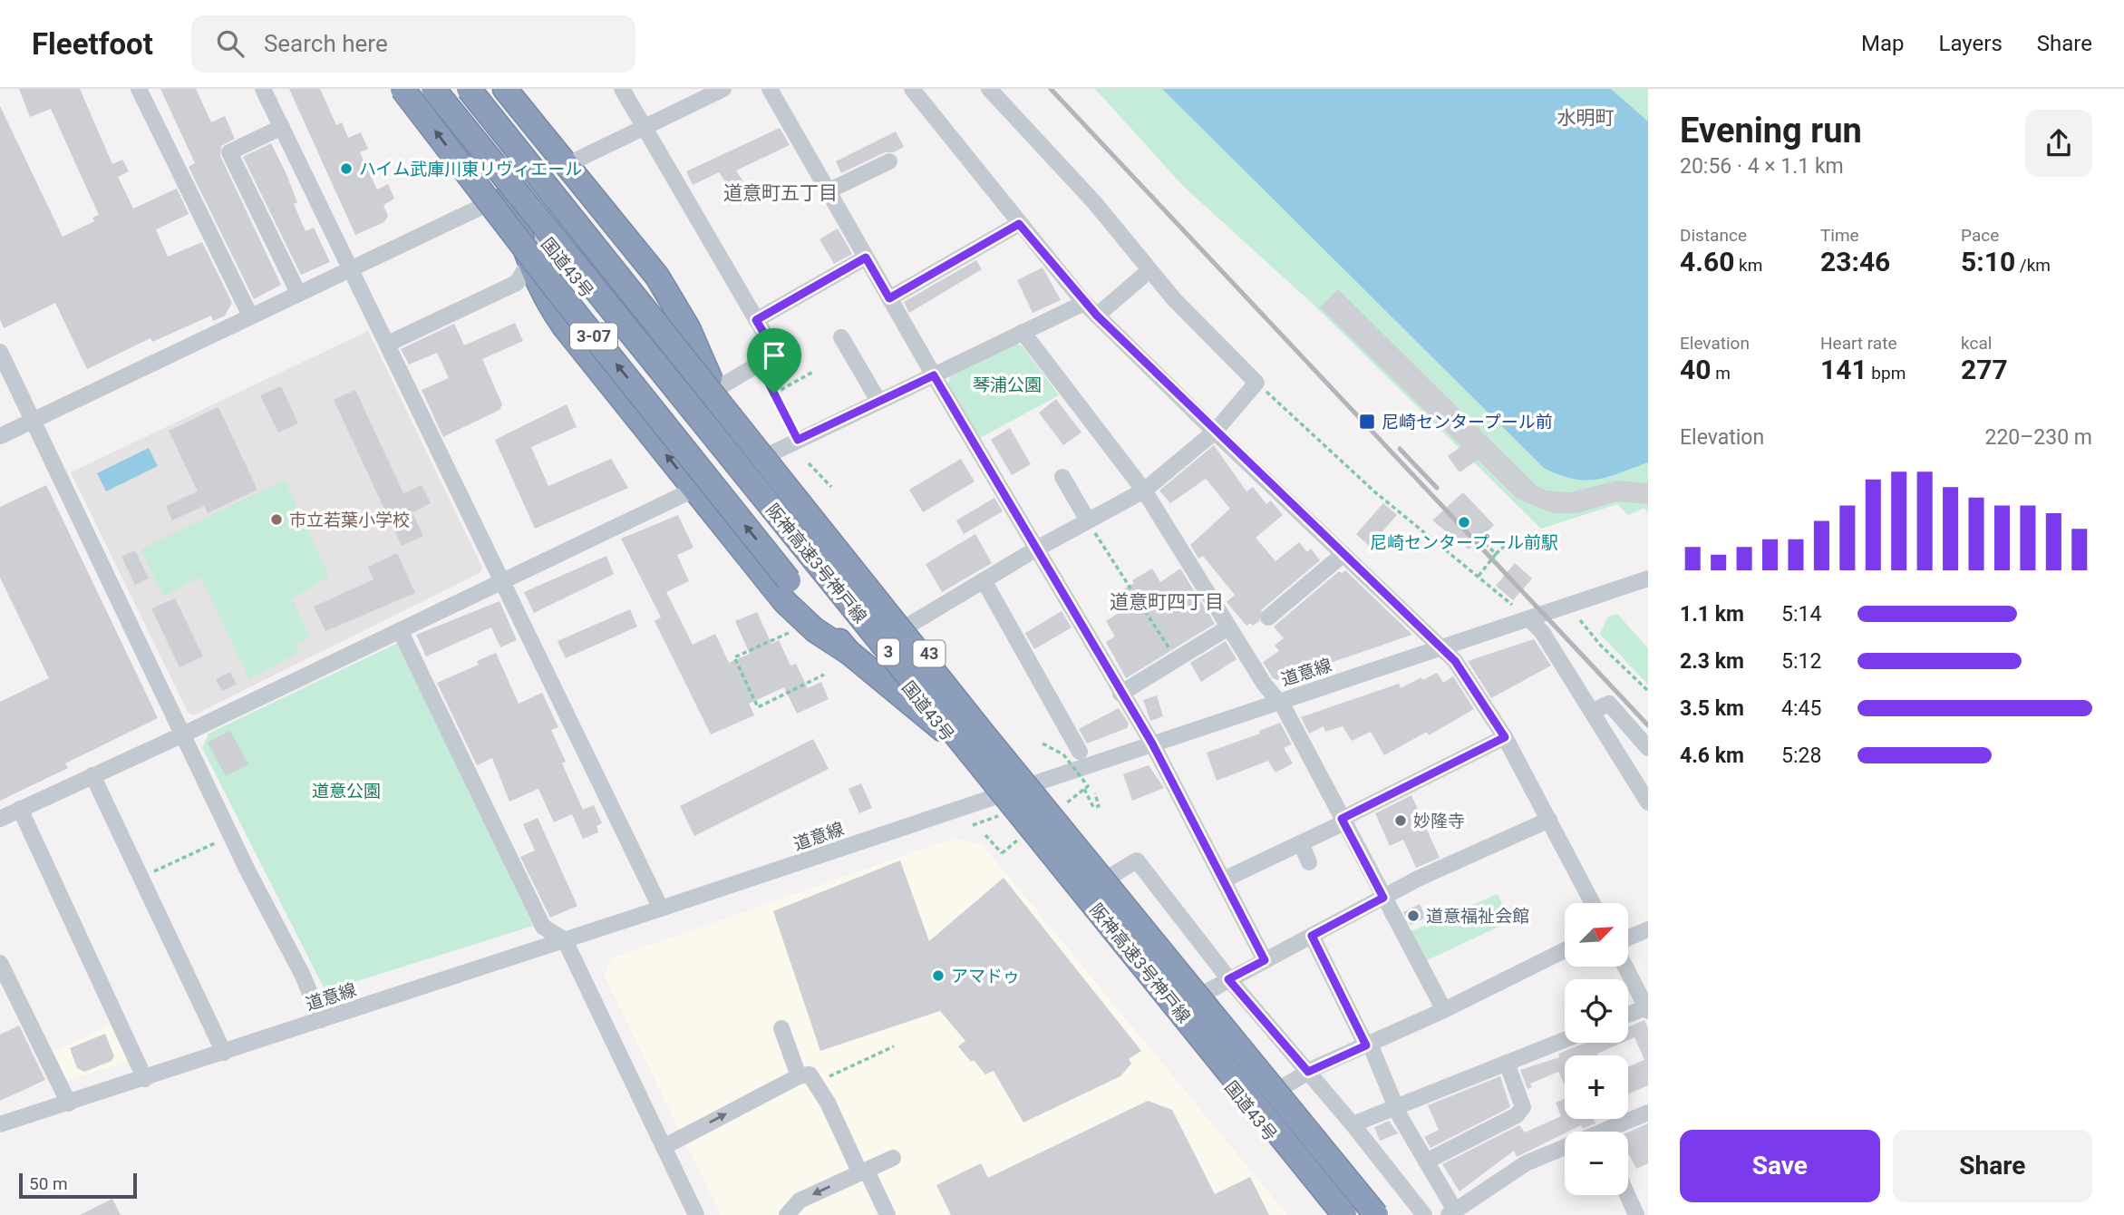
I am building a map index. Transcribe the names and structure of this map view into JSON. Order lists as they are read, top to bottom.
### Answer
{
  "streets": {
    "highway": [
      "国道43号",
      "3-07",
      "阪神高速3号神戸線",
      "3",
      "43"
    ],
    "street": ["道意線"]
  },
  "crossings": [
    ["国道43号", "道意線"]
  ],
  "districts": ["水明町", "道意町五丁目", "道意町四丁目"],
  "parks": ["琴浦公園", "道意公園"],
  "places": {
    "other": [
      "ハイム武庫川東リヴィエール",
      "市立若葉小学校",
      "尼崎センタープール前駅",
      "妙隆寺",
      "道意福祉会館",
      "アマドゥ"
    ],
    "transit": ["尼崎センタープール前"]
  },
  "scale_bar": "50 m",
  "north": "top right",
  "page": {
    "header": "Fleetfoot",
    "search": "Search here",
    "nav": ["Map", "Layers", "Share"],
    "heading": ["Evening run", "20:56 · 4 × 1.1 km"],
    "stats": [
      ["Distance", "4.60 km"],
      ["Time", "23:46"],
      ["Pace", "5:10 /km"],
      ["Elevation", "40 m"],
      ["Heart rate", "141 bpm"],
      ["kcal", "277"]
    ],
    "chart": ["Elevation", "220–230 m"],
    "list": [
      {
        "name": "1.1 km",
        "note": "5:14"
      },
      {
        "name": "2.3 km",
        "note": "5:12"
      },
      {
        "name": "3.5 km",
        "note": "4:45"
      },
      {
        "name": "4.6 km",
        "note": "5:28"
      }
    ],
    "map_buttons": ["+", "−"],
    "buttons": ["Save", "Share"],
    "scale": "50 m"
  }
}
